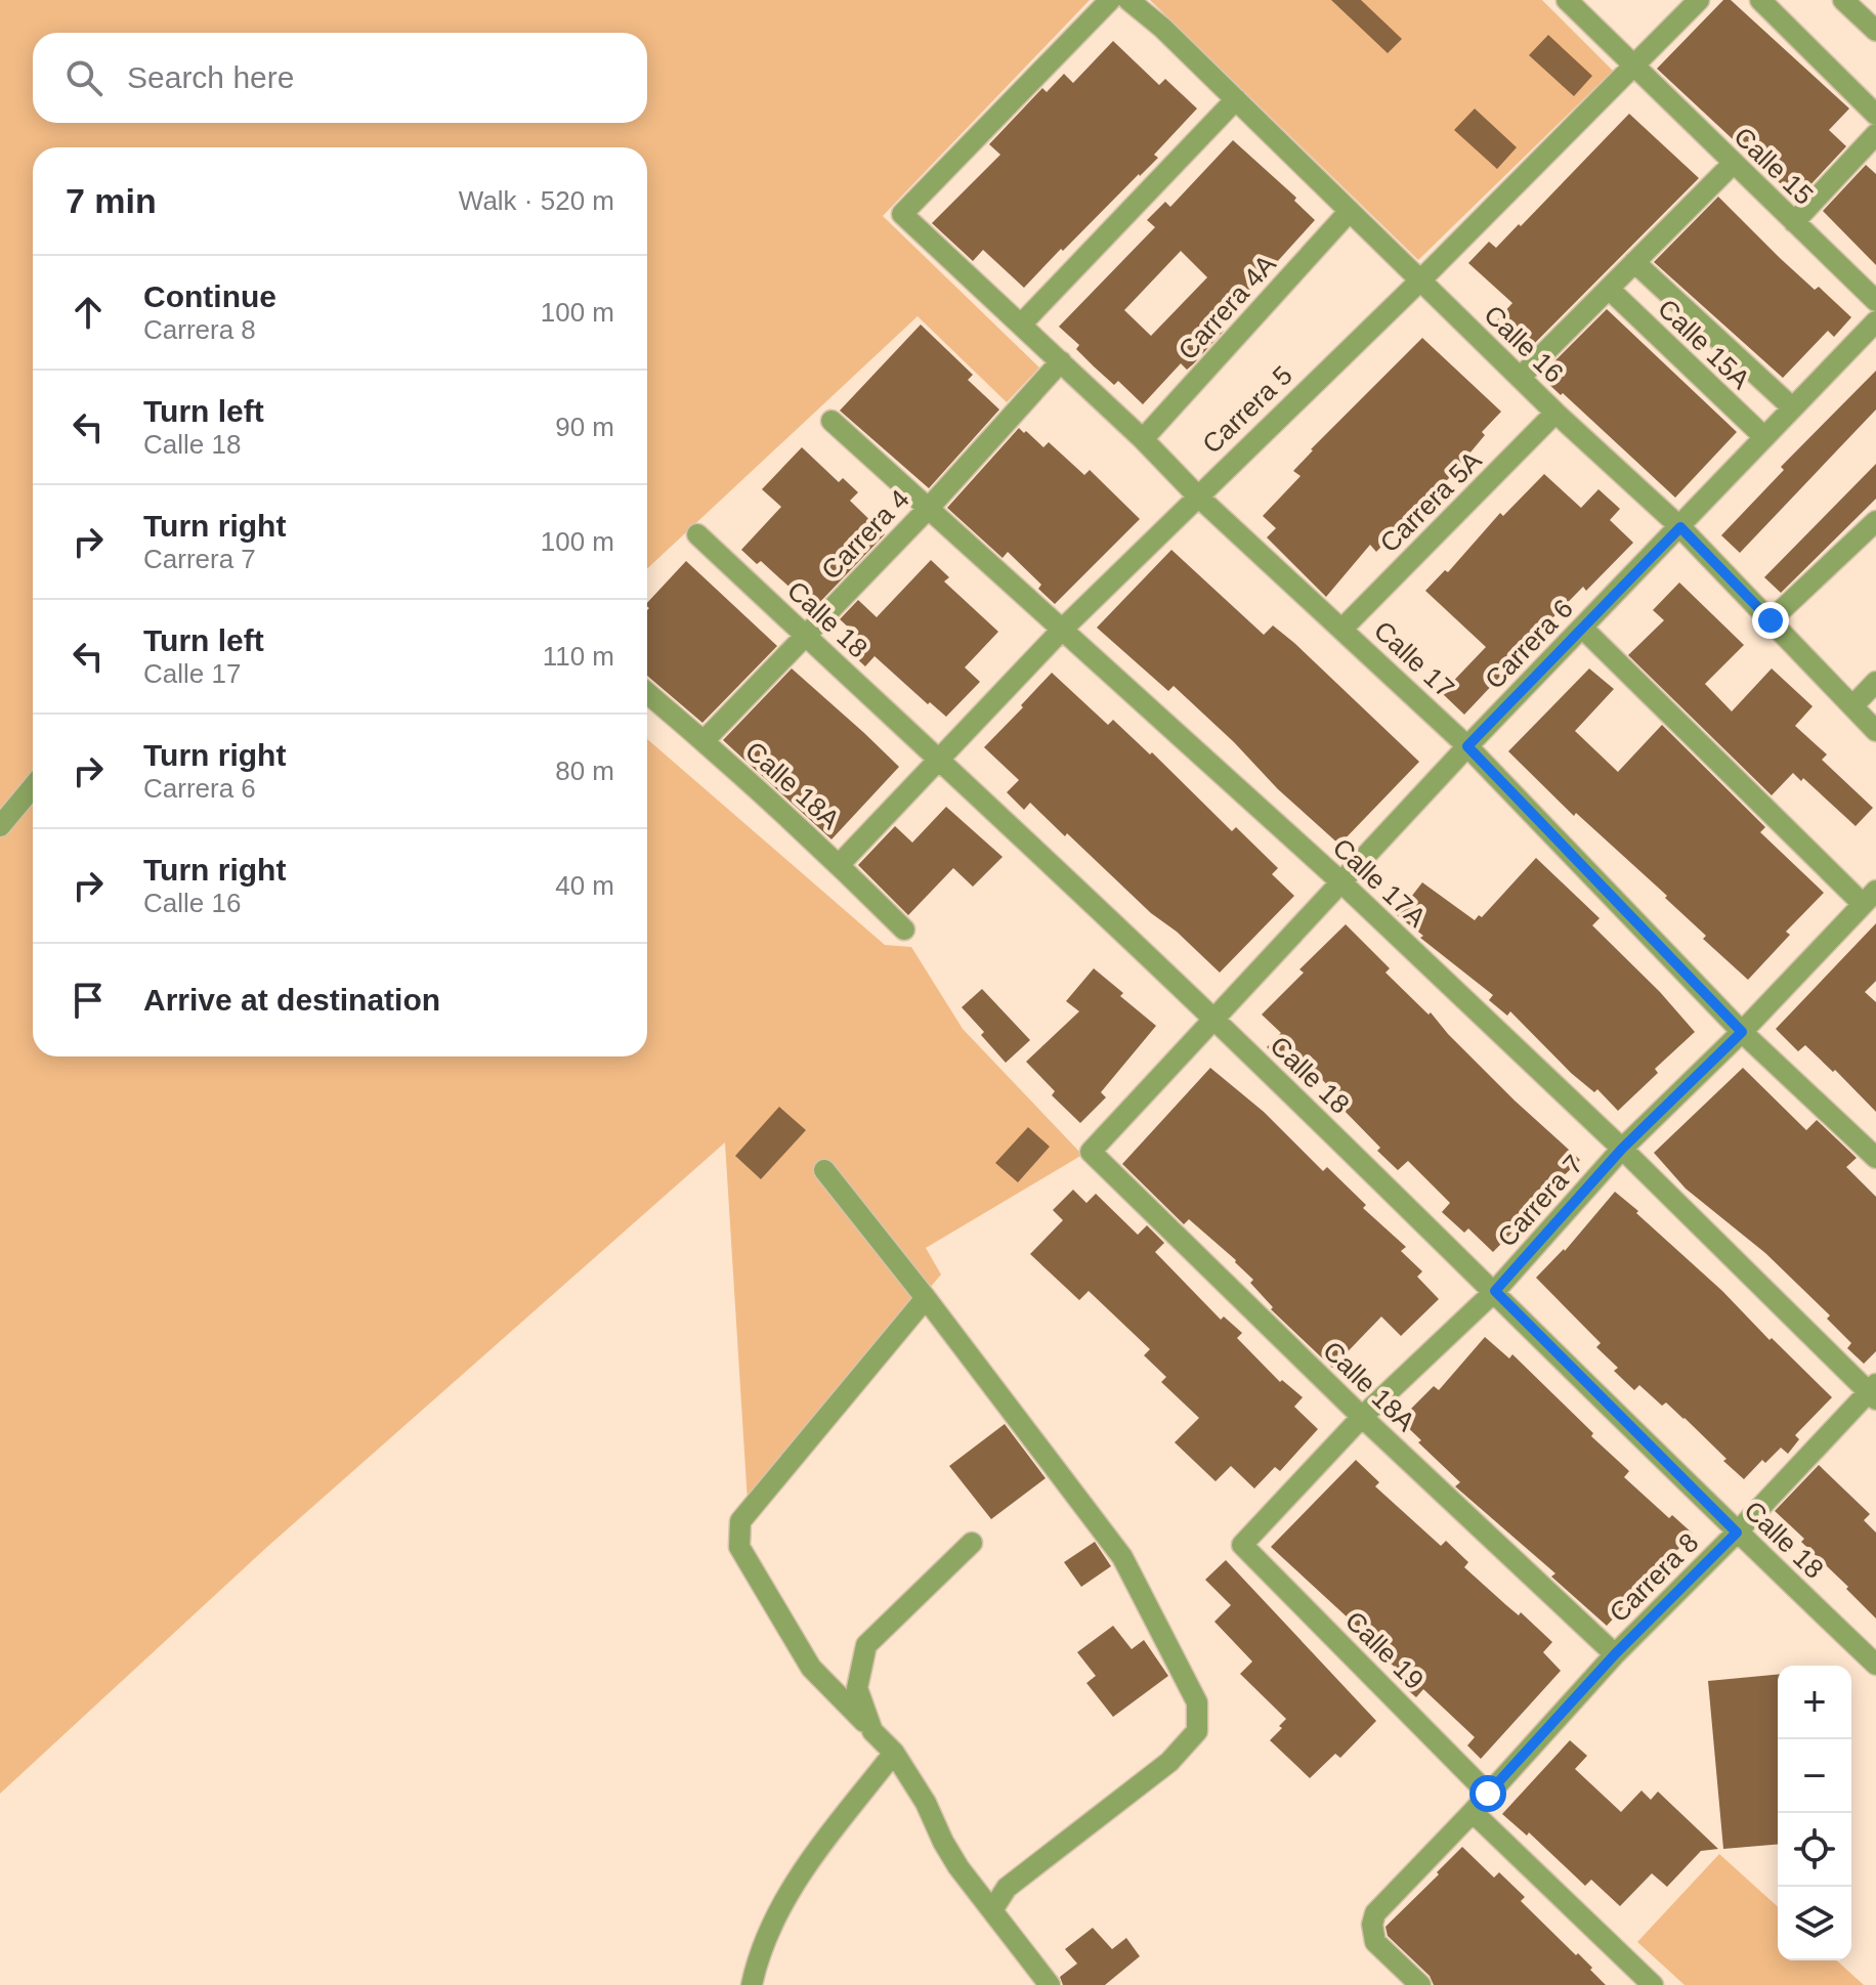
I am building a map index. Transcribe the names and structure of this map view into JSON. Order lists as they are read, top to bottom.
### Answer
{
  "streets": {
    "street": [
      "Calle 15",
      "Carrera 4A",
      "Calle 16",
      "Calle 15A",
      "Carrera 5",
      "Carrera 5A",
      "Carrera 4",
      "Calle 18",
      "Carrera 6",
      "Calle 17",
      "Calle 18A",
      "Calle 17A",
      "Carrera 7",
      "Carrera 8",
      "Calle 19"
    ]
  },
  "crossings": [
    ["Calle 15", "Carrera 5"],
    ["Carrera 4A", "Calle 16"],
    ["Carrera 4A", "Calle 17"],
    ["Calle 16", "Carrera 5"],
    ["Calle 16", "Carrera 5A"],
    ["Calle 16", "Carrera 6"],
    ["Calle 15A", "Carrera 6"],
    ["Carrera 5", "Calle 18"],
    ["Carrera 5", "Calle 17"],
    ["Carrera 5", "Calle 18A"],
    ["Carrera 5", "Calle 17A"],
    ["Carrera 5A", "Calle 17"],
    ["Carrera 4", "Calle 18"],
    ["Carrera 4", "Calle 17"],
    ["Carrera 4", "Calle 18A"],
    ["Carrera 4", "Calle 17A"],
    ["Calle 18", "Carrera 6"],
    ["Calle 18", "Carrera 7"],
    ["Calle 18", "Carrera 8"],
    ["Carrera 6", "Calle 17"],
    ["Carrera 6", "Calle 18A"],
    ["Carrera 6", "Calle 17A"],
    ["Calle 17", "Carrera 7"],
    ["Calle 18A", "Carrera 7"],
    ["Calle 18A", "Carrera 8"],
    ["Calle 17A", "Carrera 7"],
    ["Calle 17A", "Carrera 8"],
    ["Carrera 7", "Calle 19"],
    ["Carrera 8", "Calle 19"]
  ],
  "page": {
    "search": "Search here",
    "heading": ["7 min", "Walk · 520 m"],
    "list": [
      ["Continue", "Carrera 8", "100 m"],
      ["Turn left", "Calle 18", "90 m"],
      ["Turn right", "Carrera 7", "100 m"],
      ["Turn left", "Calle 17", "110 m"],
      ["Turn right", "Carrera 6", "80 m"],
      ["Turn right", "Calle 16", "40 m"],
      "Arrive at destination"
    ],
    "map_buttons": ["+", "−"]
  }
}
